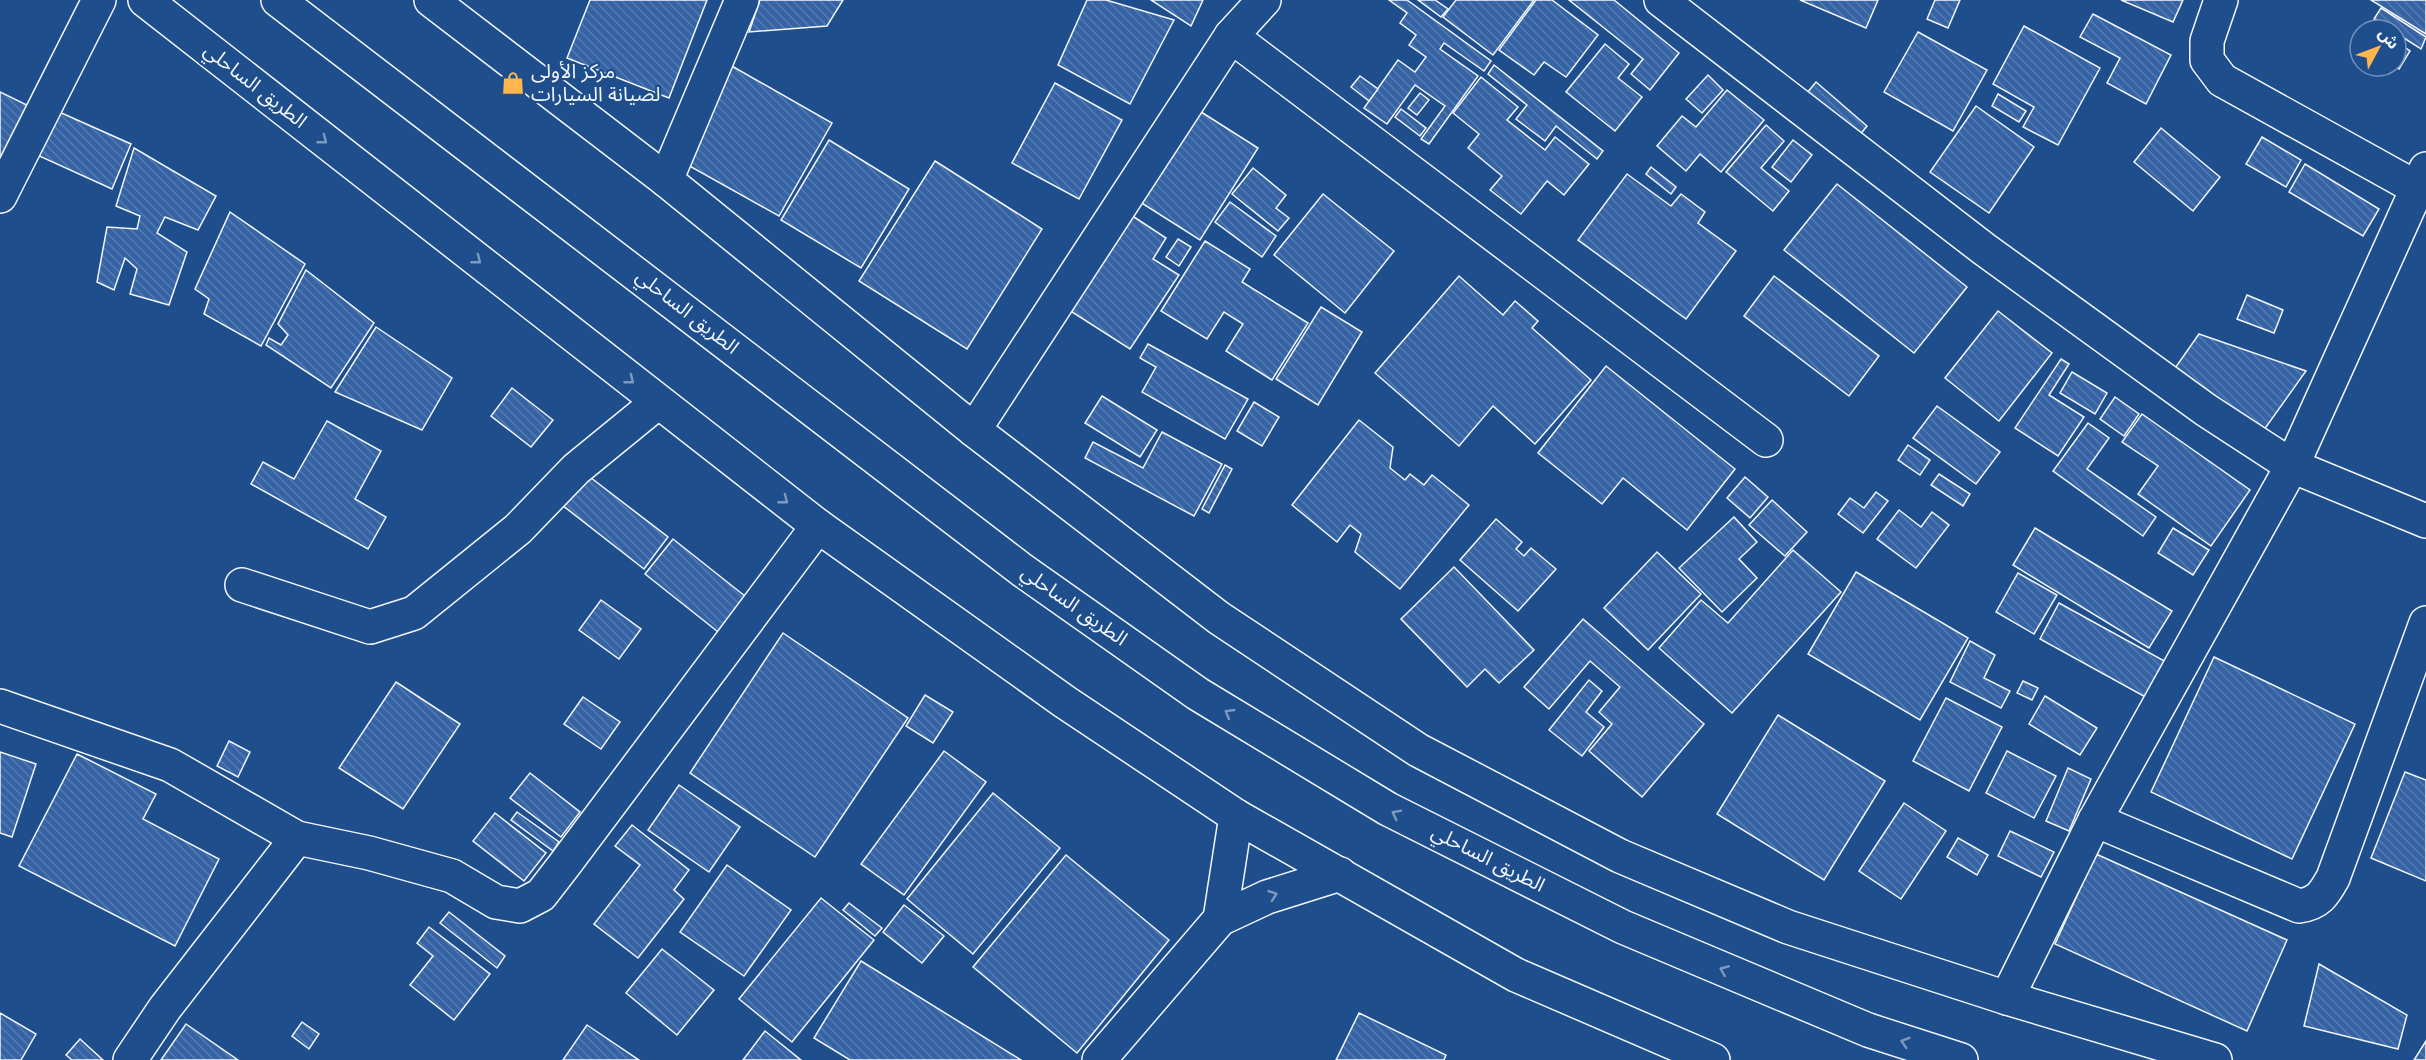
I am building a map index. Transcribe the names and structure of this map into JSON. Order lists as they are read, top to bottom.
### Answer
{
  "streets": {
    "main road": ["الطريق الساحلي"]
  },
  "places": {
    "shop": ["مركز الأولى لصيانة السيارات"]
  },
  "north": "top right"
}
